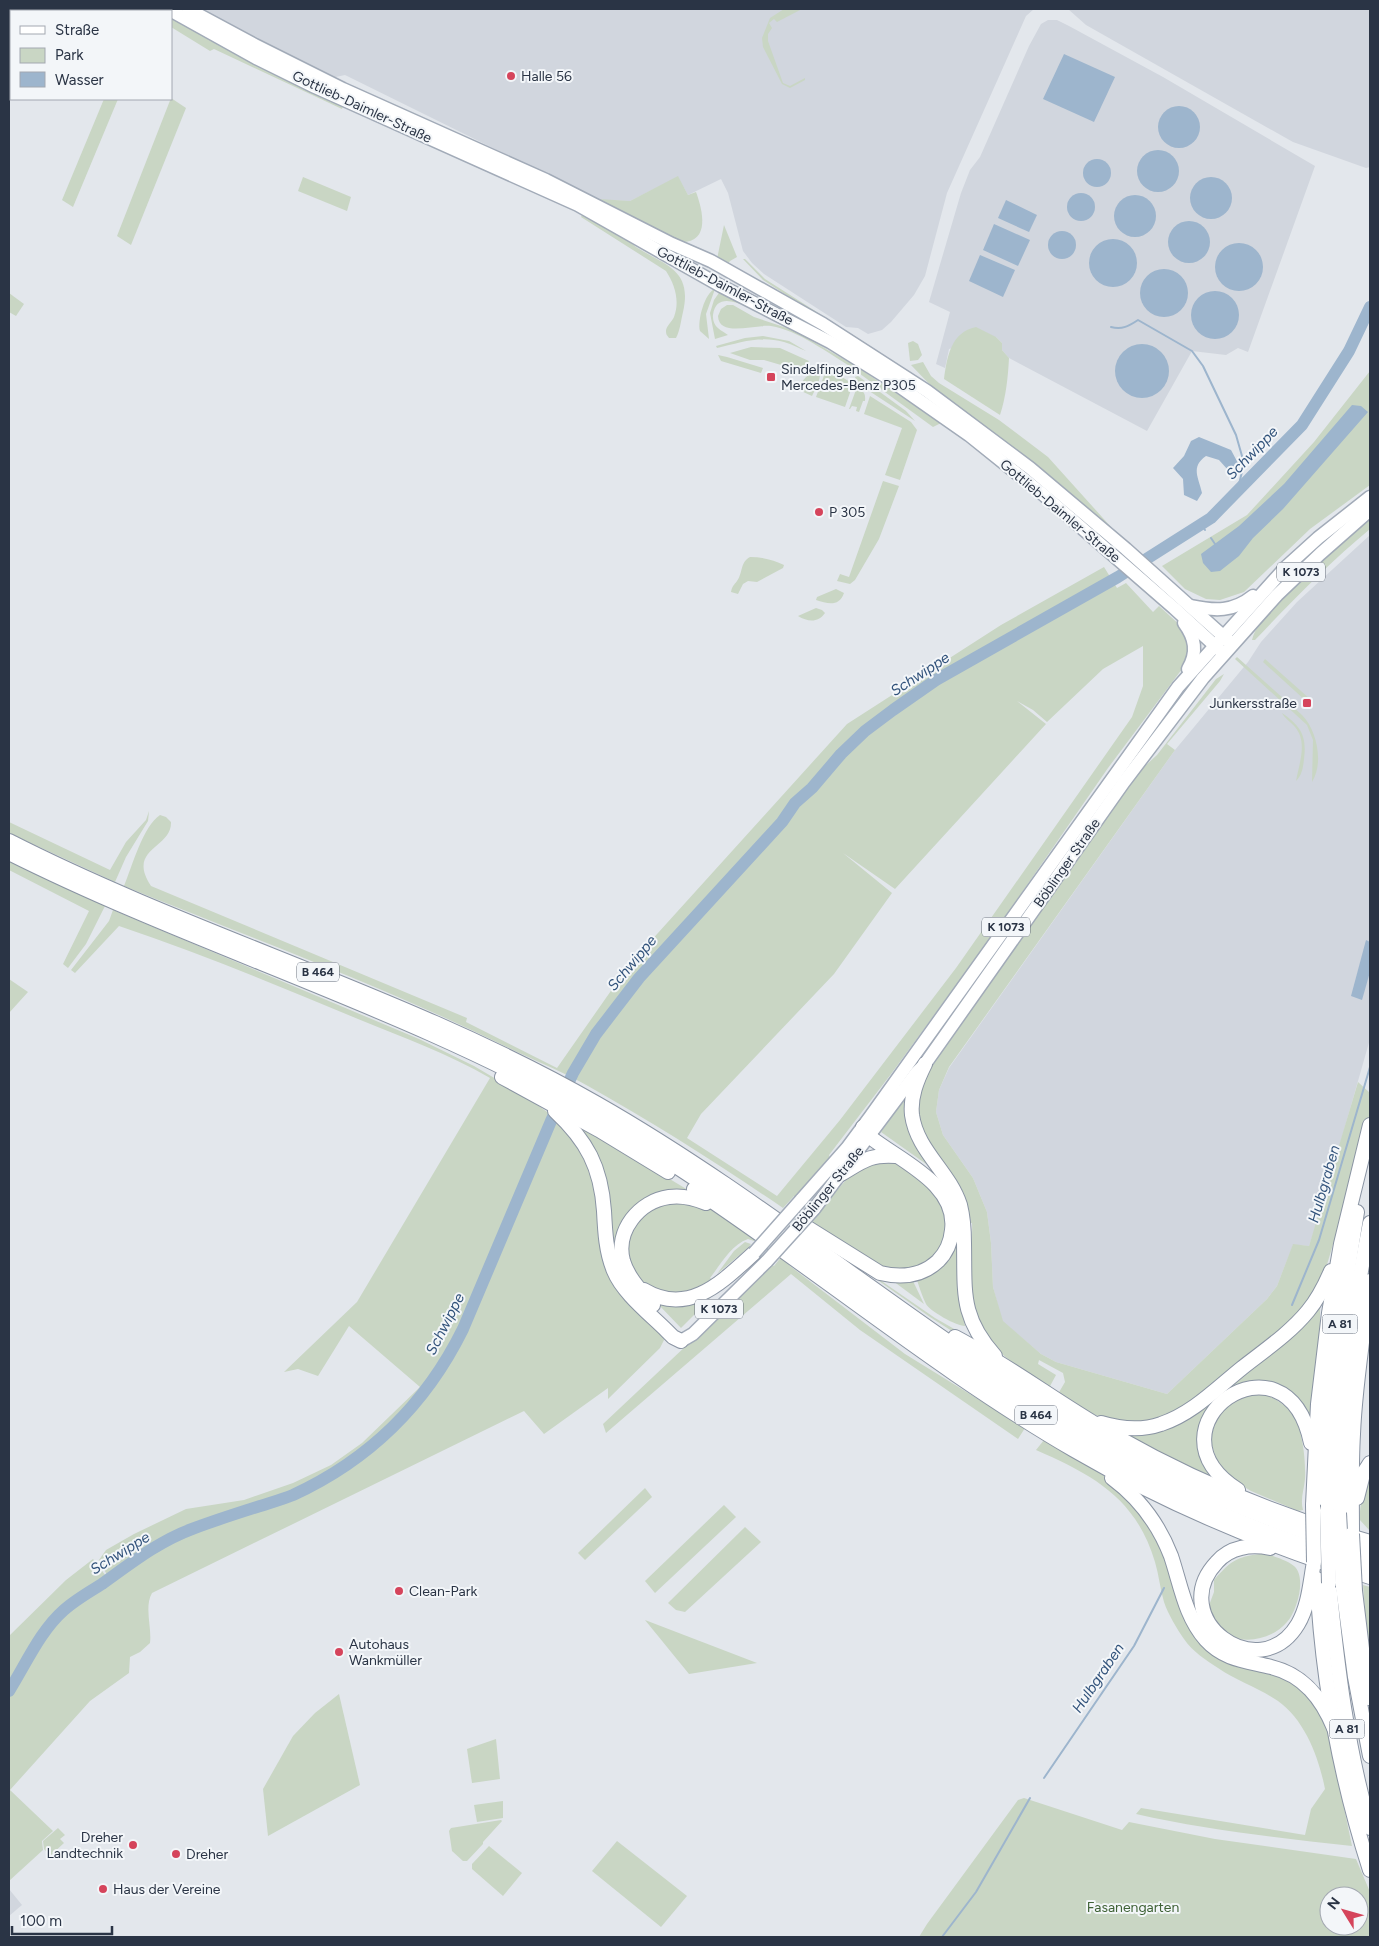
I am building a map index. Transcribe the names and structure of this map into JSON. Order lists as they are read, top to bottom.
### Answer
{
  "streets": {
    "highway": ["B 464", "A 81"],
    "main road": ["Gottlieb-Daimler-Straße", "K 1073", "Böblinger Straße"]
  },
  "crossings": [
    ["Gottlieb-Daimler-Straße", "Böblinger Straße"]
  ],
  "water": ["Schwippe", "Hulbgraben"],
  "parks": ["Fasanengarten"],
  "places": {
    "other": [
      "Halle 56",
      "P 305",
      "Clean-Park",
      "Autohaus Wankmüller",
      "Dreher Landtechnik",
      "Dreher",
      "Haus der Vereine"
    ],
    "transit": ["Sindelfingen Mercedes-Benz P305", "Junkersstraße"]
  },
  "legend": ["Straße", "Park", "Wasser"],
  "scale_bar": "100 m",
  "north": "top left"
}
